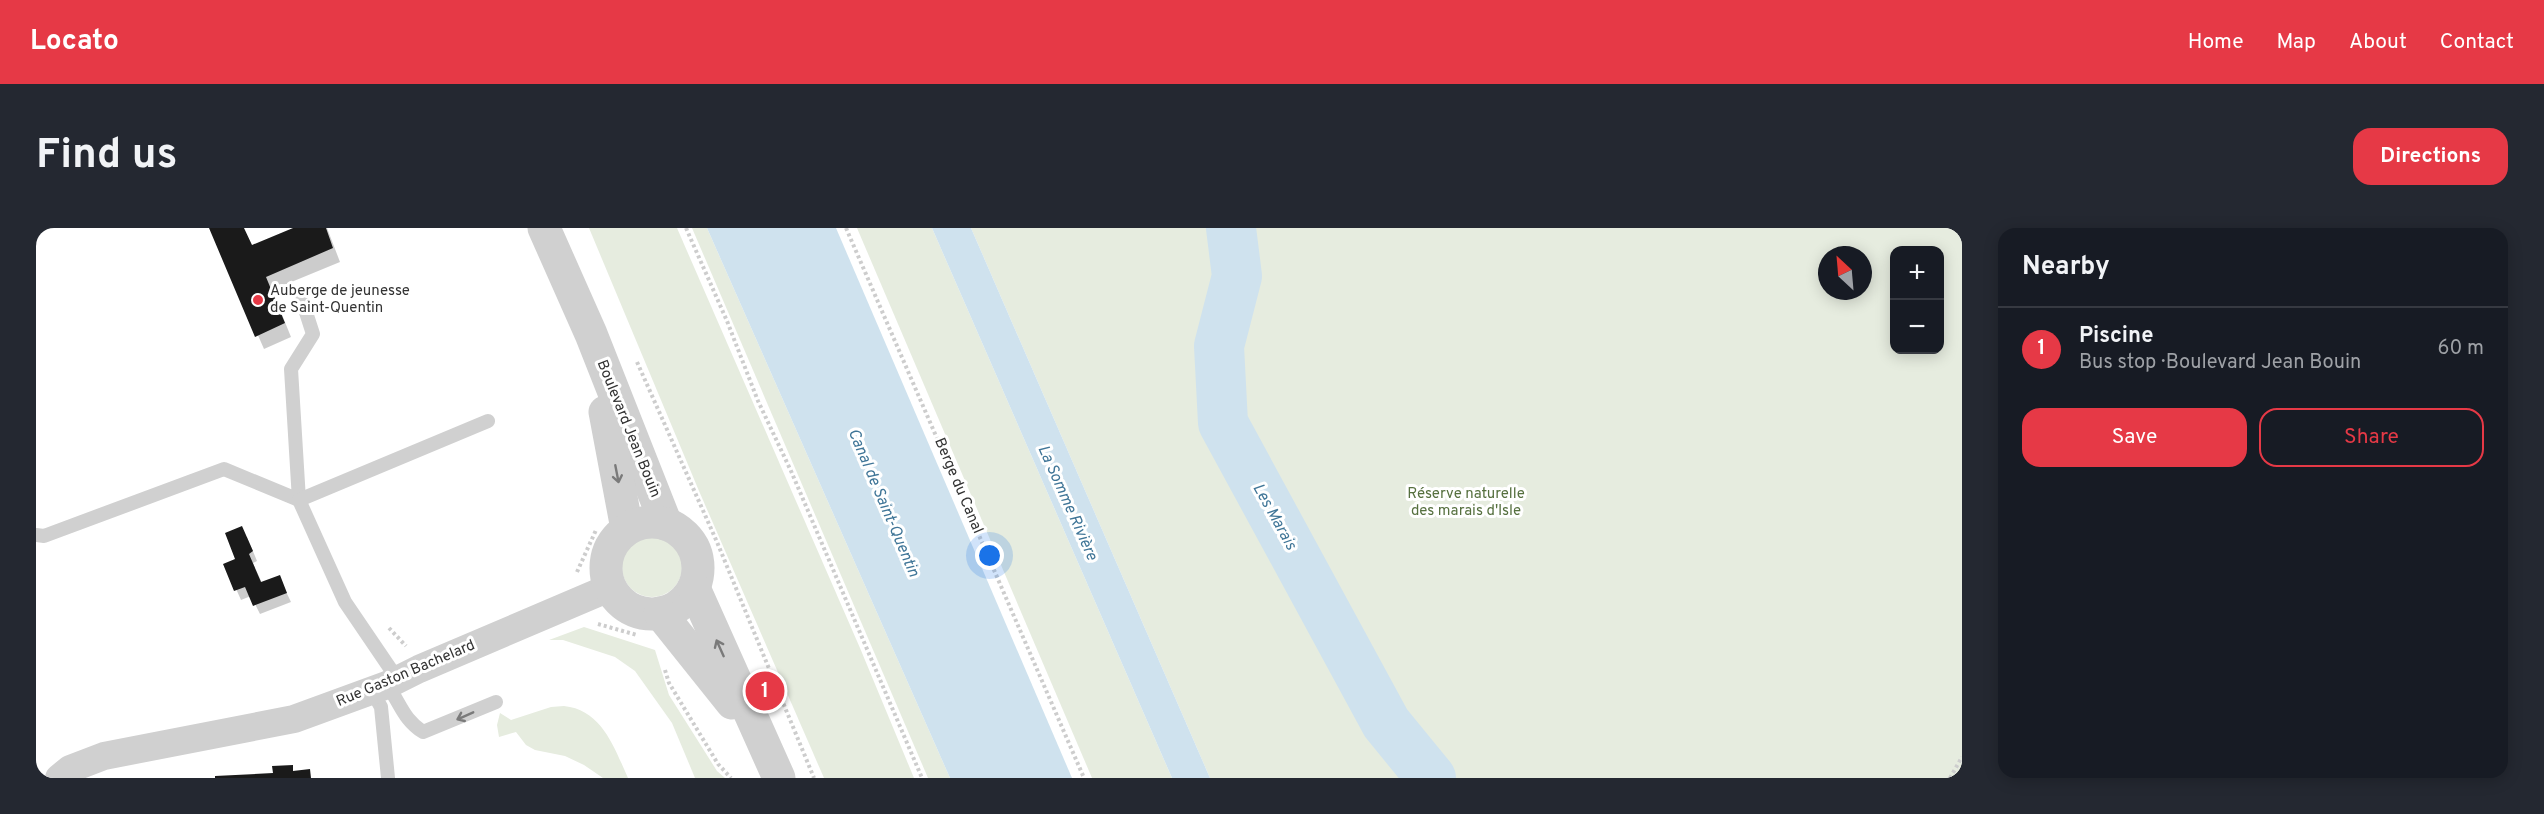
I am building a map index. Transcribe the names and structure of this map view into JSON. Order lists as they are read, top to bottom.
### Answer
{
  "streets": {
    "street": ["Boulevard Jean Bouin", "Rue Gaston Bachelard"],
    "path": ["Berge du Canal"]
  },
  "crossings": [
    ["Boulevard Jean Bouin", "Rue Gaston Bachelard"]
  ],
  "water": ["Canal de Saint-Quentin", "La Somme Rivière", "Les Marais"],
  "parks": ["Réserve naturelle des marais d'Isle"],
  "places": ["Auberge de jeunesse de Saint-Quentin"],
  "north": "top left",
  "page": {
    "header": "Locato",
    "nav": [
      "Home",
      "Map",
      "About",
      "Contact"
    ],
    "buttons": [
      "Directions",
      ["Save", "Share"]
    ],
    "title": "Find us",
    "heading": "Nearby",
    "map_buttons": ["+", "−"],
    "list": [
      {
        "mark": "1",
        "name": "Piscine",
        "note": "Bus stop · Boulevard Jean Bouin",
        "value": "60 m"
      }
    ],
    "pins": "1"
  }
}
